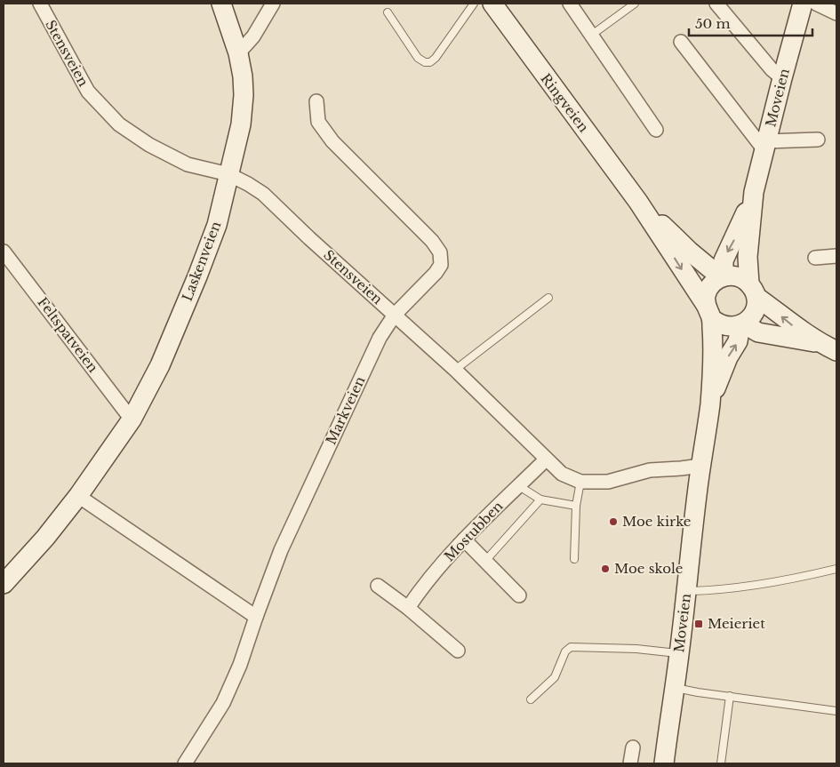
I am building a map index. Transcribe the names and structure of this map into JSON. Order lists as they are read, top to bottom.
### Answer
{
  "streets": {
    "street": [
      "Stensveien",
      "Moveien",
      "Ringveien",
      "Laskenveien",
      "Feltspatveien",
      "Markveien",
      "Mostubben"
    ]
  },
  "crossings": [
    ["Stensveien", "Moveien"],
    ["Stensveien", "Laskenveien"],
    ["Stensveien", "Markveien"],
    ["Stensveien", "Mostubben"],
    ["Moveien", "Ringveien"],
    ["Laskenveien", "Feltspatveien"]
  ],
  "places": {
    "other": ["Moe kirke", "Moe skole"],
    "transit": ["Meieriet"]
  },
  "scale_bar": "50 m"
}
